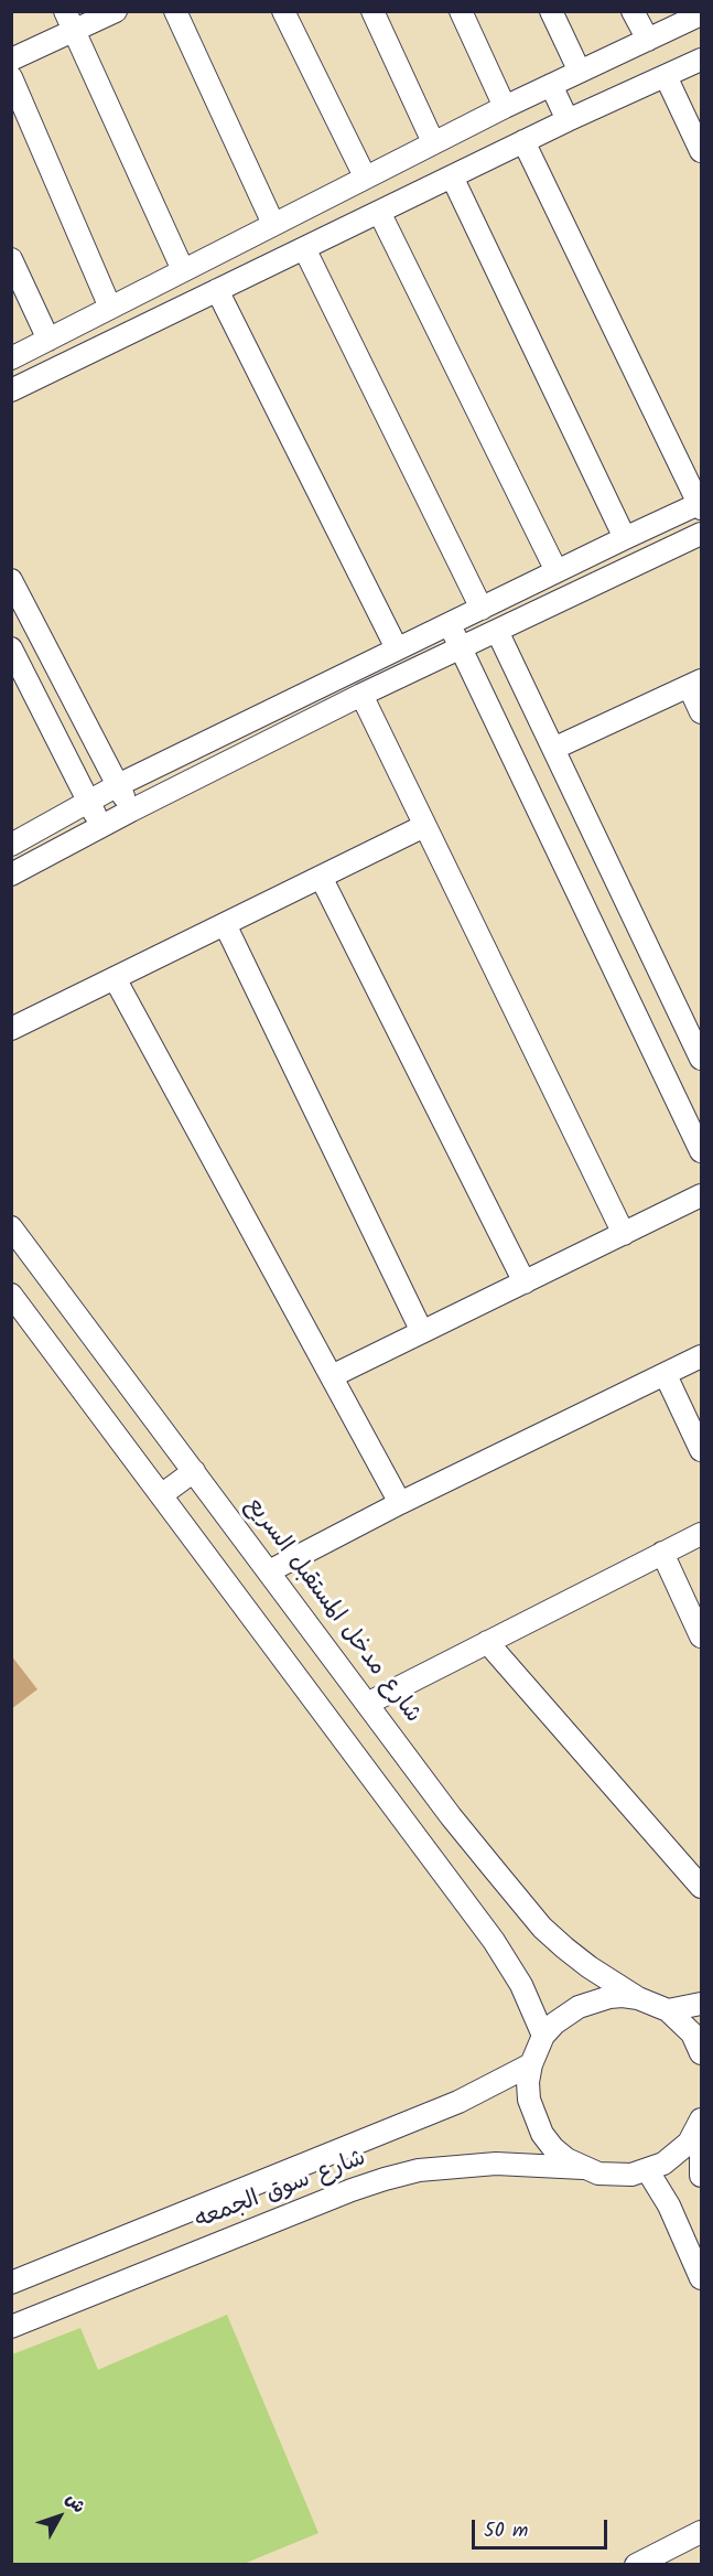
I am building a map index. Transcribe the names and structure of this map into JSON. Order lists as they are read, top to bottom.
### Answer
{
  "streets": {
    "street": ["شارع مدخل المستقبل السريع", "شارع سوق الجمعه"]
  },
  "scale_bar": "50 m",
  "north": "top right"
}
